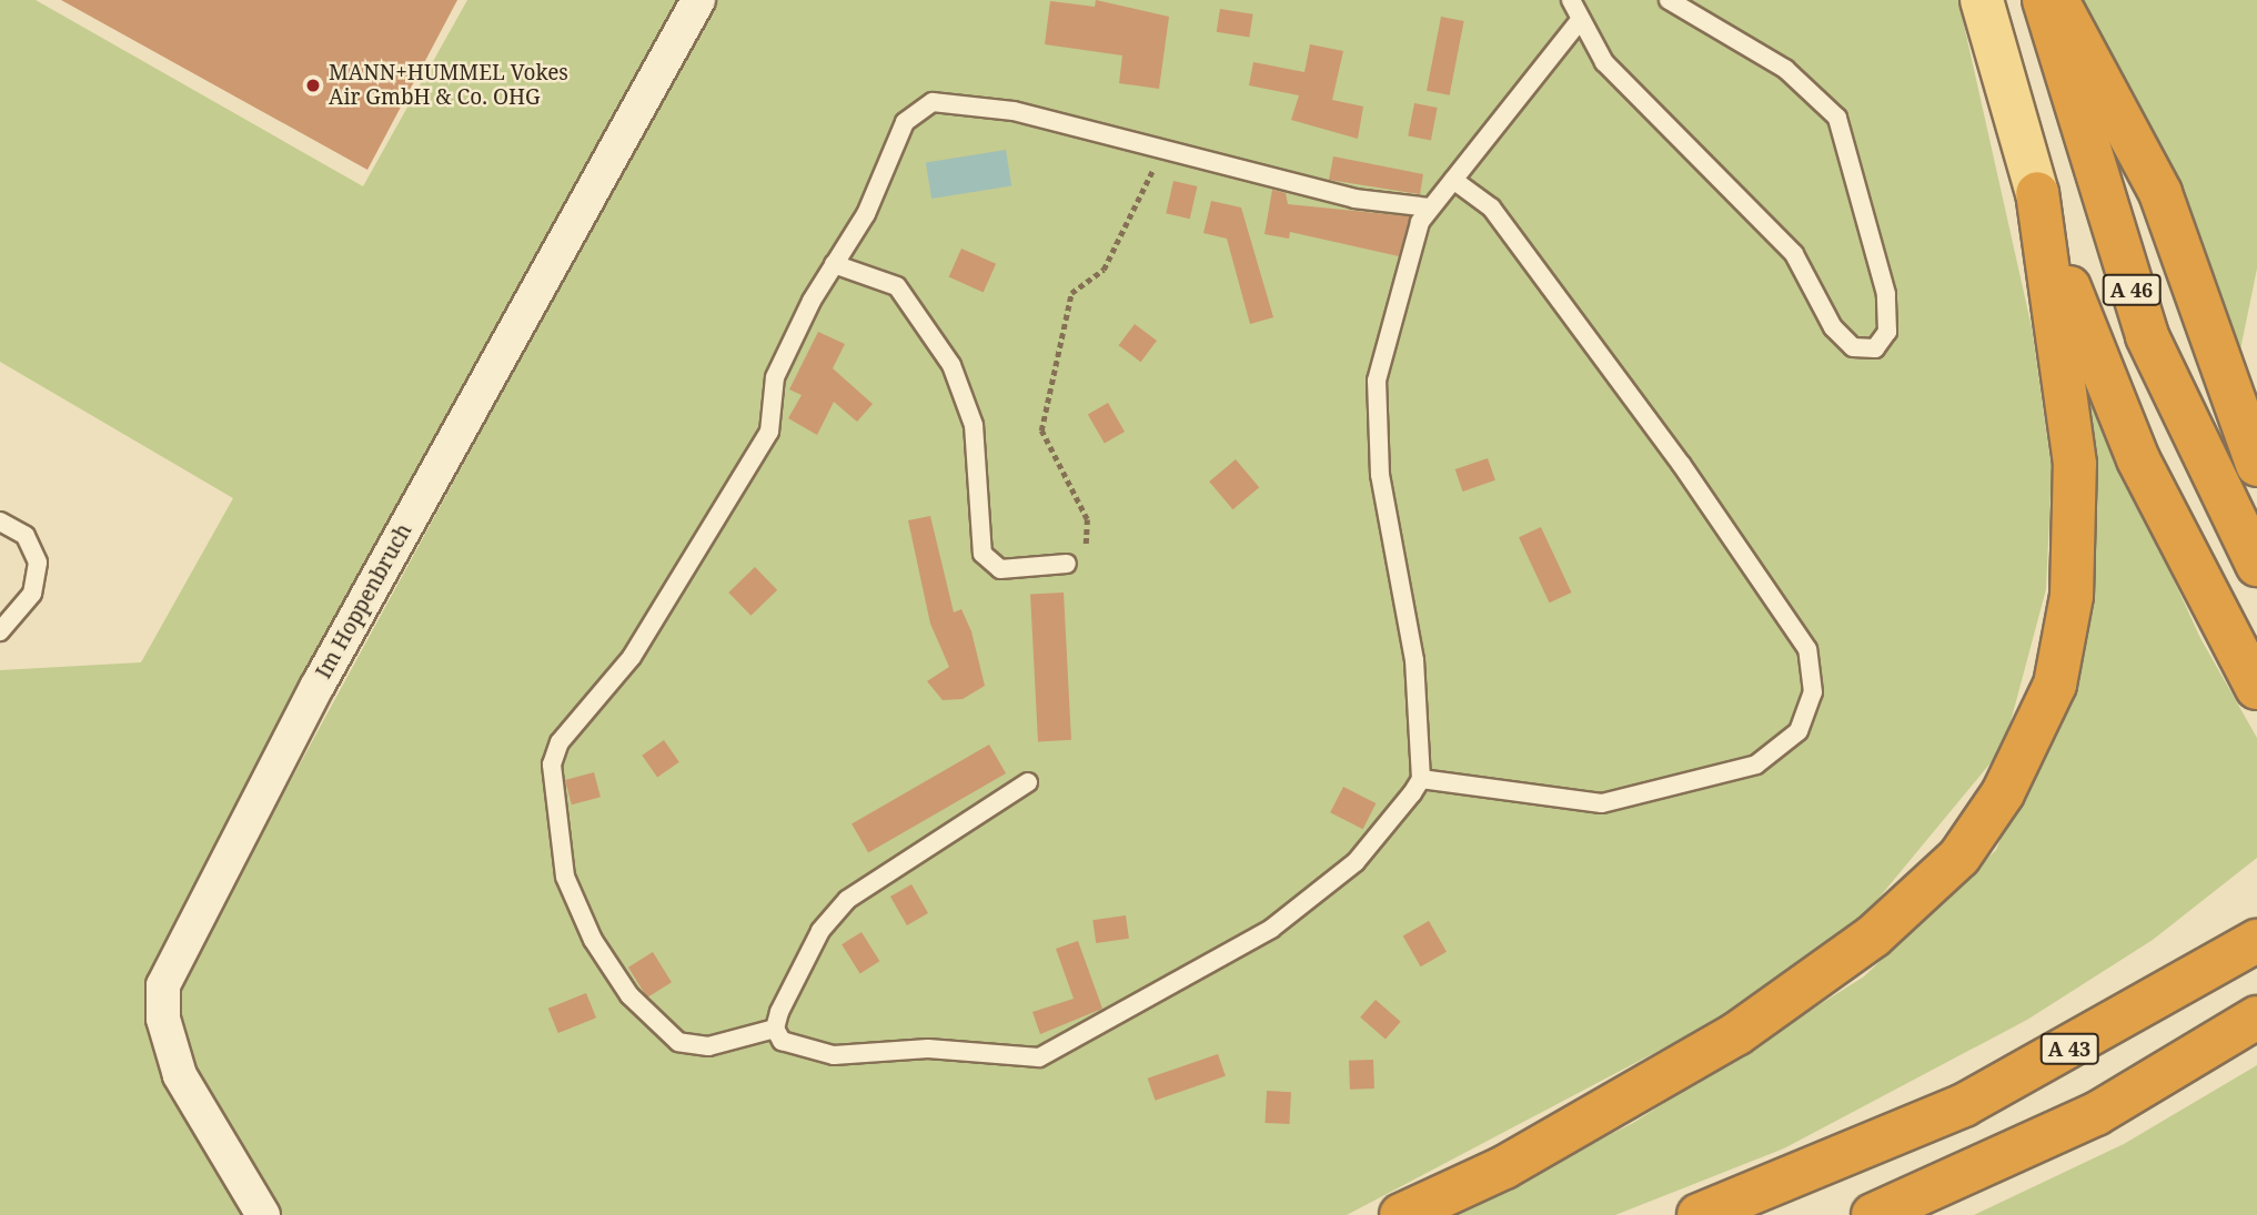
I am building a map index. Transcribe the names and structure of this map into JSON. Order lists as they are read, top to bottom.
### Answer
{
  "streets": {
    "highway": ["A 46", "A 43"],
    "street": ["Im Hoppenbruch"]
  },
  "places": ["MANN+HUMMEL Vokes Air GmbH & Co. OHG"]
}
